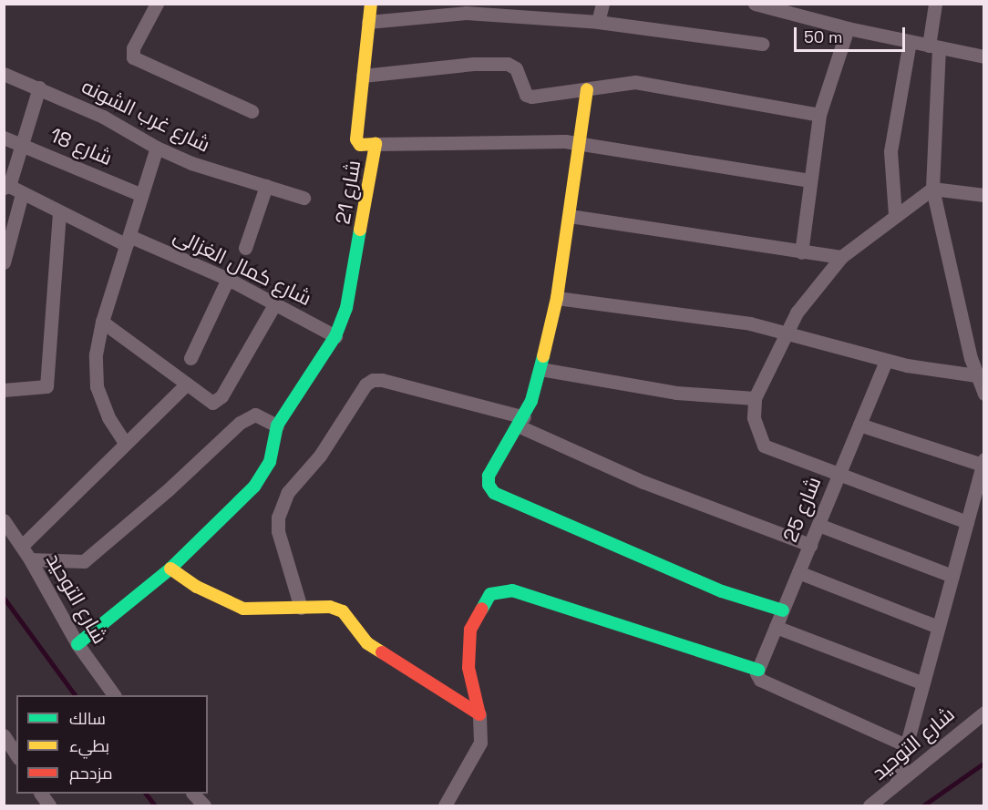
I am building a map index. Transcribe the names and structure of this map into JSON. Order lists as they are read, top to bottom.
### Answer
{
  "streets": {
    "street": [
      "شارع غرب الشونه",
      "شارع 18",
      "شارع 21",
      "شارع كمال الغزالى",
      "شارع 25",
      "شارع التوحيد"
    ]
  },
  "crossings": [
    ["شارع 21", "شارع كمال الغزالى"]
  ],
  "legend": ["سالك", "بطيء", "مزدحم"],
  "scale_bar": "50 m"
}
